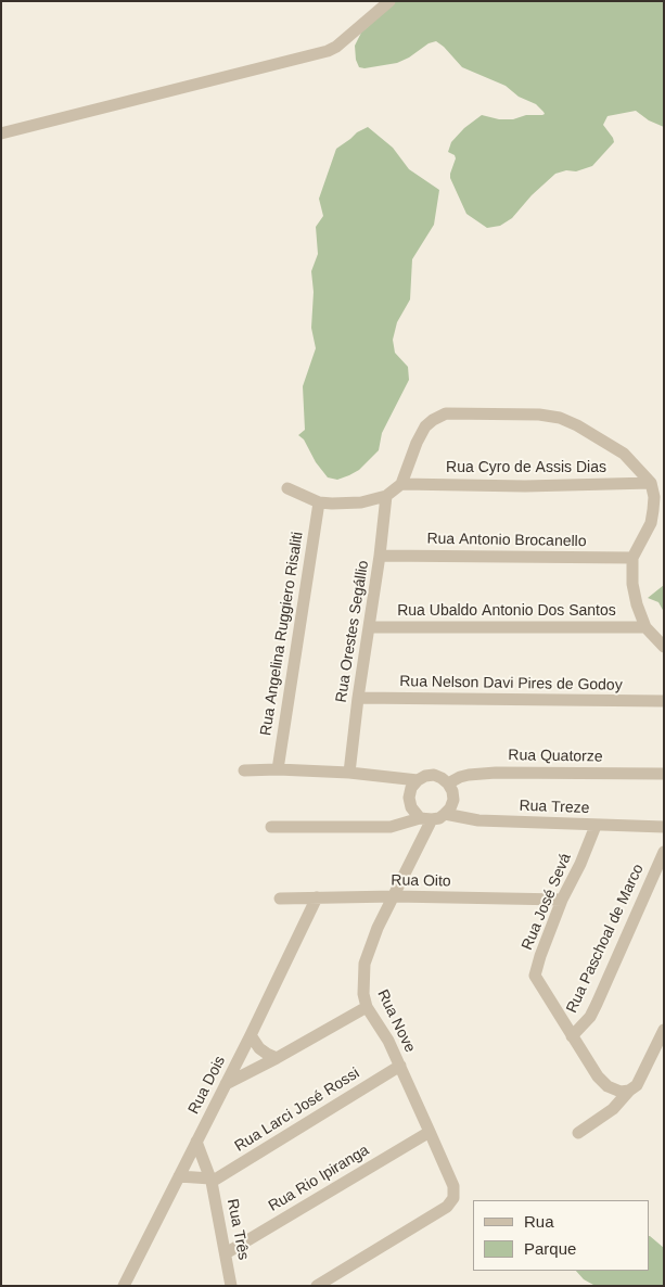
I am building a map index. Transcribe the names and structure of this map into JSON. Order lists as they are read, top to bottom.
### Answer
{
  "streets": {
    "street": [
      "Rua Cyro de Assis Dias",
      "Rua Antonio Brocanello",
      "Rua Ubaldo Antonio Dos Santos",
      "Rua Orestes Segállio",
      "Rua Angelina Ruggiero Risaliti",
      "Rua Nelson Davi Pires de Godoy",
      "Rua Quatorze",
      "Rua Treze",
      "Rua Oito",
      "Rua José Sevá",
      "Rua Paschoal de Marco",
      "Rua Nove",
      "Rua Dois",
      "Rua Larci José Rossi",
      "Rua Rio Ipiranga",
      "Rua Três"
    ]
  },
  "crossings": [
    ["Rua Antonio Brocanello", "Rua Orestes Segállio"],
    ["Rua Ubaldo Antonio Dos Santos", "Rua Orestes Segállio"],
    ["Rua Orestes Segállio", "Rua Nelson Davi Pires de Godoy"],
    ["Rua Quatorze", "Rua Treze"],
    ["Rua Quatorze", "Rua Nove"],
    ["Rua Treze", "Rua José Sevá"],
    ["Rua Treze", "Rua Nove"],
    ["Rua Oito", "Rua José Sevá"],
    ["Rua Oito", "Rua Nove"],
    ["Rua Oito", "Rua Dois"],
    ["Rua José Sevá", "Rua Paschoal de Marco"],
    ["Rua Nove", "Rua Larci José Rossi"],
    ["Rua Nove", "Rua Rio Ipiranga"],
    ["Rua Dois", "Rua Três"],
    ["Rua Larci José Rossi", "Rua Três"],
    ["Rua Rio Ipiranga", "Rua Três"]
  ],
  "legend": ["Rua", "Parque"]
}
